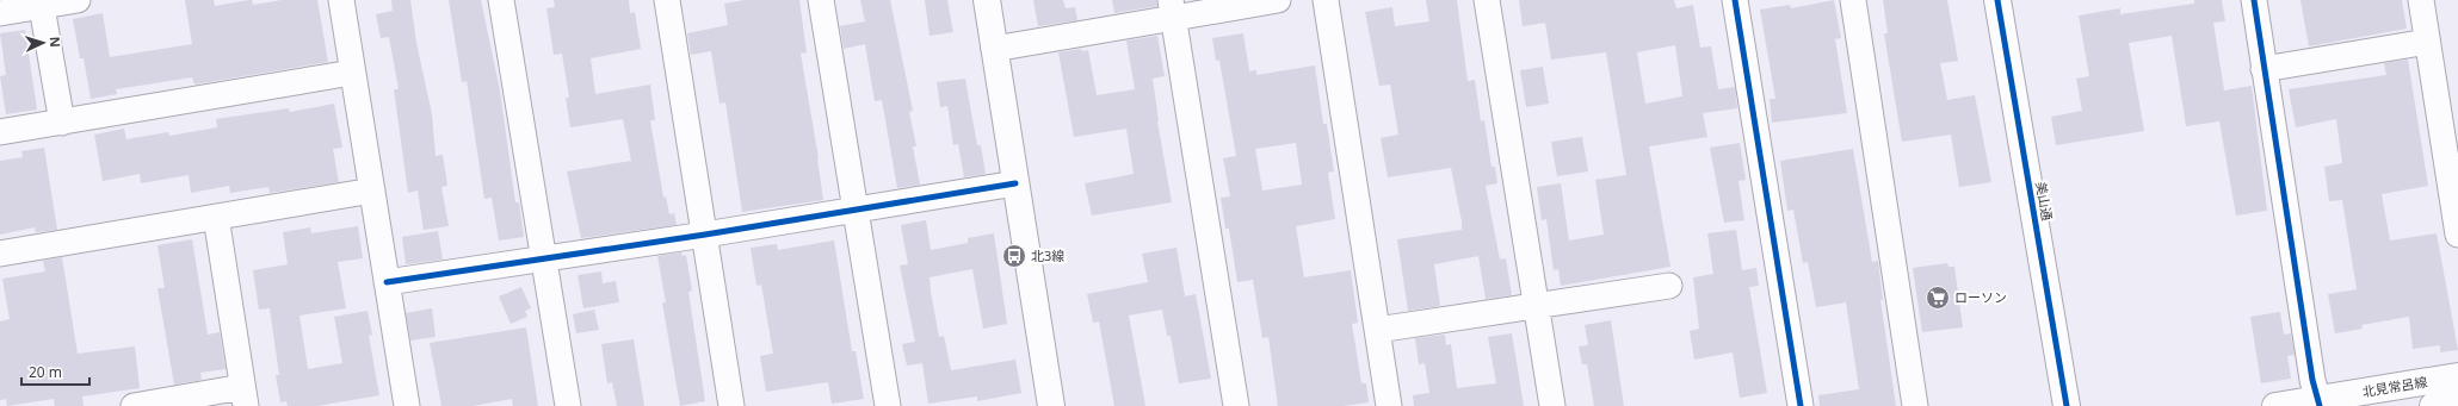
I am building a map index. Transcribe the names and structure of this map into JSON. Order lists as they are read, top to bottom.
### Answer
{
  "streets": {
    "street": ["美山通", "北見常呂線"]
  },
  "places": {
    "bus stop": ["北3線"],
    "supermarket": ["ローソン"]
  },
  "scale_bar": "20 m",
  "north": "right"
}
